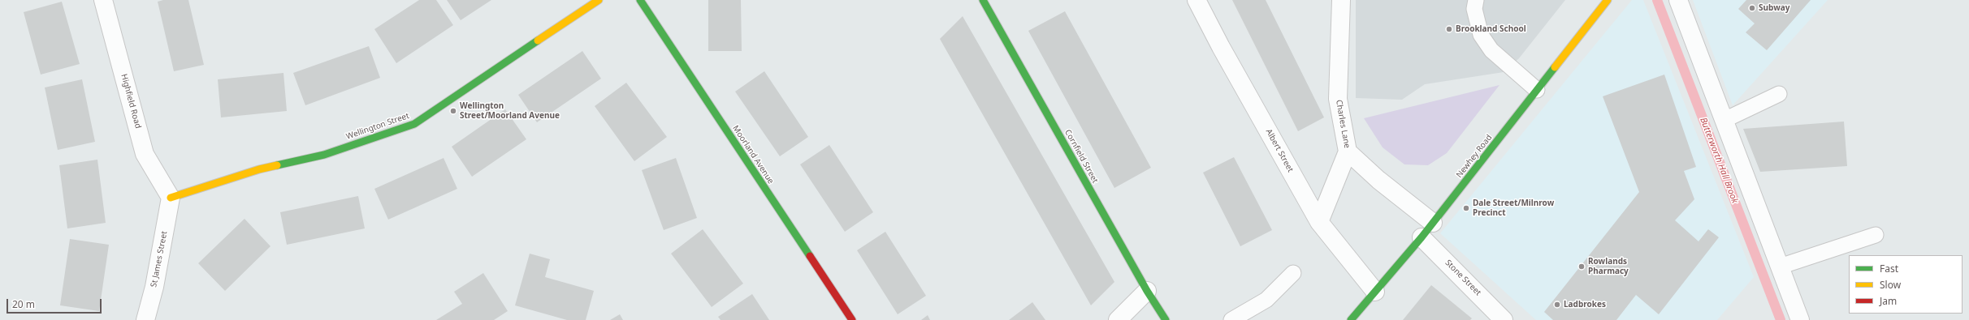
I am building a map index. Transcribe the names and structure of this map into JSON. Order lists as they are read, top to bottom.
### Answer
{
  "streets": {
    "street": [
      "Highfield Road",
      "Charles Lane",
      "Wellington Street",
      "Albert Street",
      "Moorland Avenue",
      "Cornfield Street",
      "Newhey Road",
      "St James Street",
      "Stone Street"
    ]
  },
  "crossings": [
    ["Highfield Road", "Wellington Street"],
    ["Highfield Road", "St James Street"],
    ["Charles Lane", "Albert Street"],
    ["Wellington Street", "St James Street"],
    ["Albert Street", "Newhey Road"],
    ["Newhey Road", "Stone Street"]
  ],
  "water": ["Butterworth Hall Brook"],
  "places": [
    "Subway",
    "Brookland School",
    "Wellington Street/Moorland Avenue",
    "Dale Street/Milnrow Precinct",
    "Rowlands Pharmacy",
    "Ladbrokes"
  ],
  "legend": ["Fast", "Slow", "Jam"],
  "scale_bar": "20 m"
}
